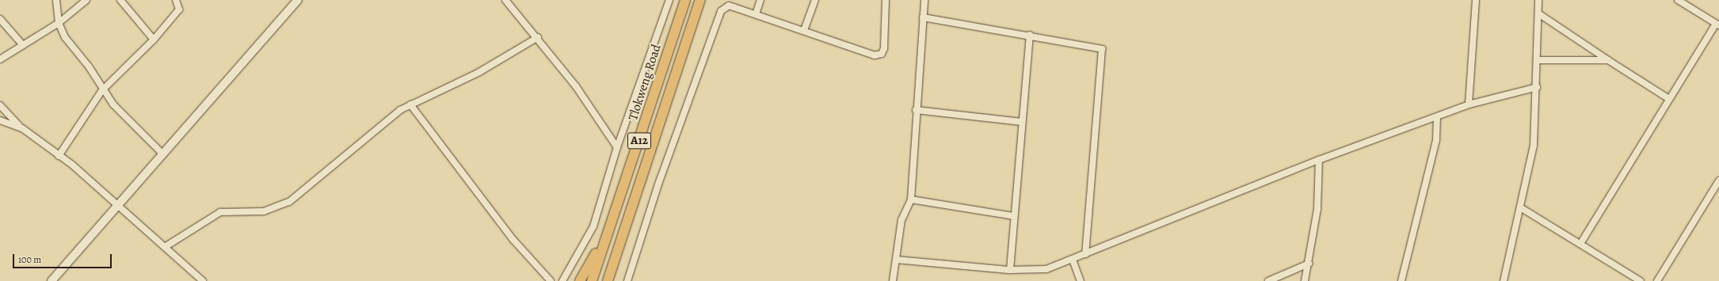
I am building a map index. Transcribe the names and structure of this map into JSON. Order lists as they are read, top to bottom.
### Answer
{
  "streets": {
    "main road": ["Tlokweng Road", "A12"]
  },
  "scale_bar": "100 m"
}
